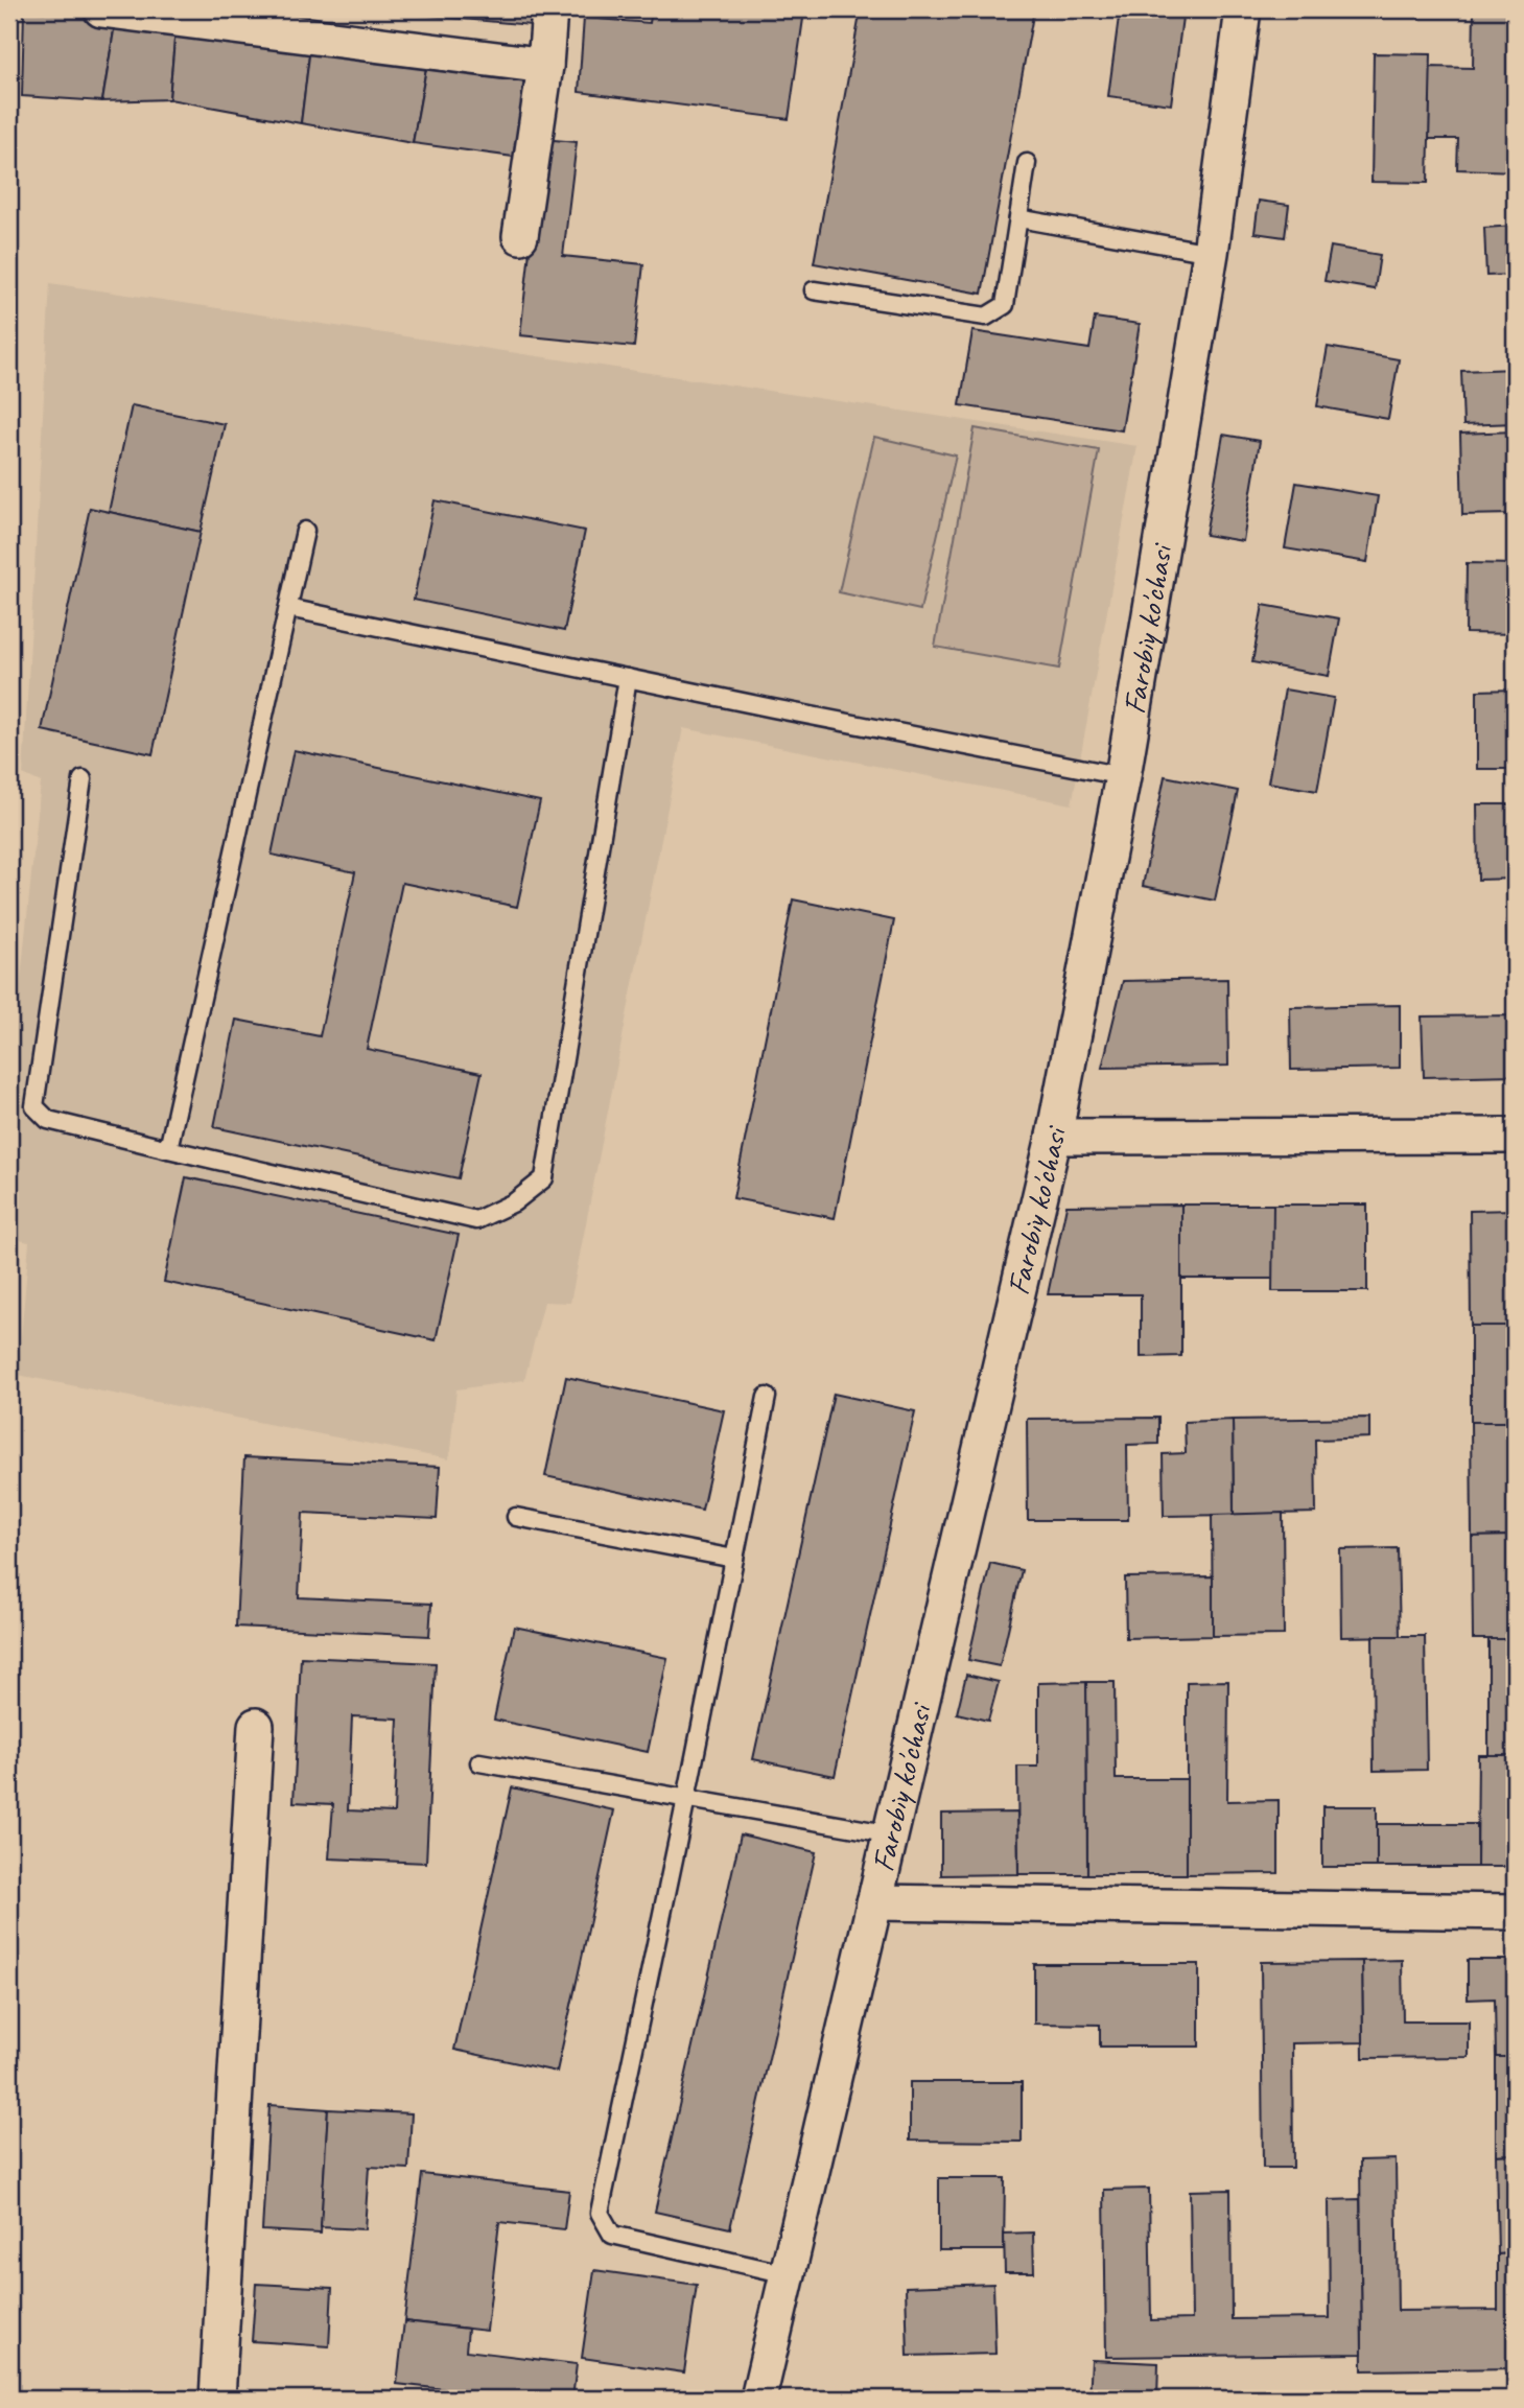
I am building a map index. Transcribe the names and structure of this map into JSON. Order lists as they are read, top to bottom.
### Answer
{
  "streets": {
    "street": ["Farobiy ko'chasi"]
  }
}
